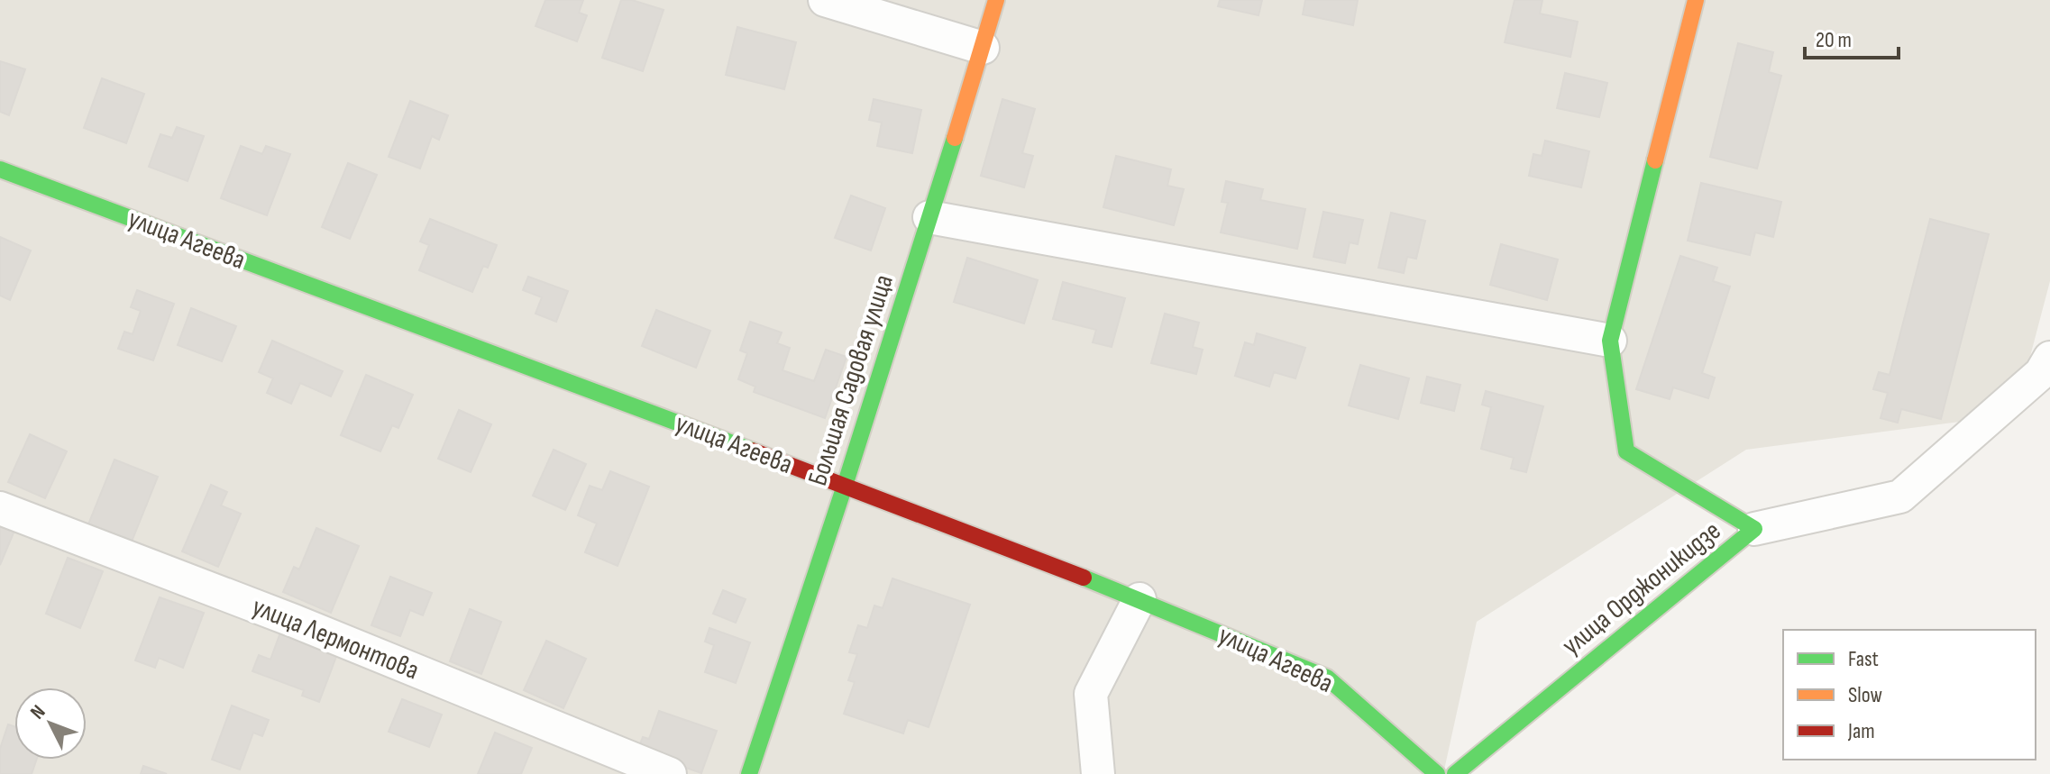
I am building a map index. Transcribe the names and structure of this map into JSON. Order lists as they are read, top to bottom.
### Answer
{
  "streets": {
    "street": [
      "улица Агеева",
      "Большая Садовая улица",
      "улица Орджоникидзе",
      "улица Лермонтова"
    ]
  },
  "crossings": [
    ["улица Агеева", "Большая Садовая улица"]
  ],
  "legend": ["Fast", "Slow", "Jam"],
  "scale_bar": "20 m",
  "north": "top left"
}
